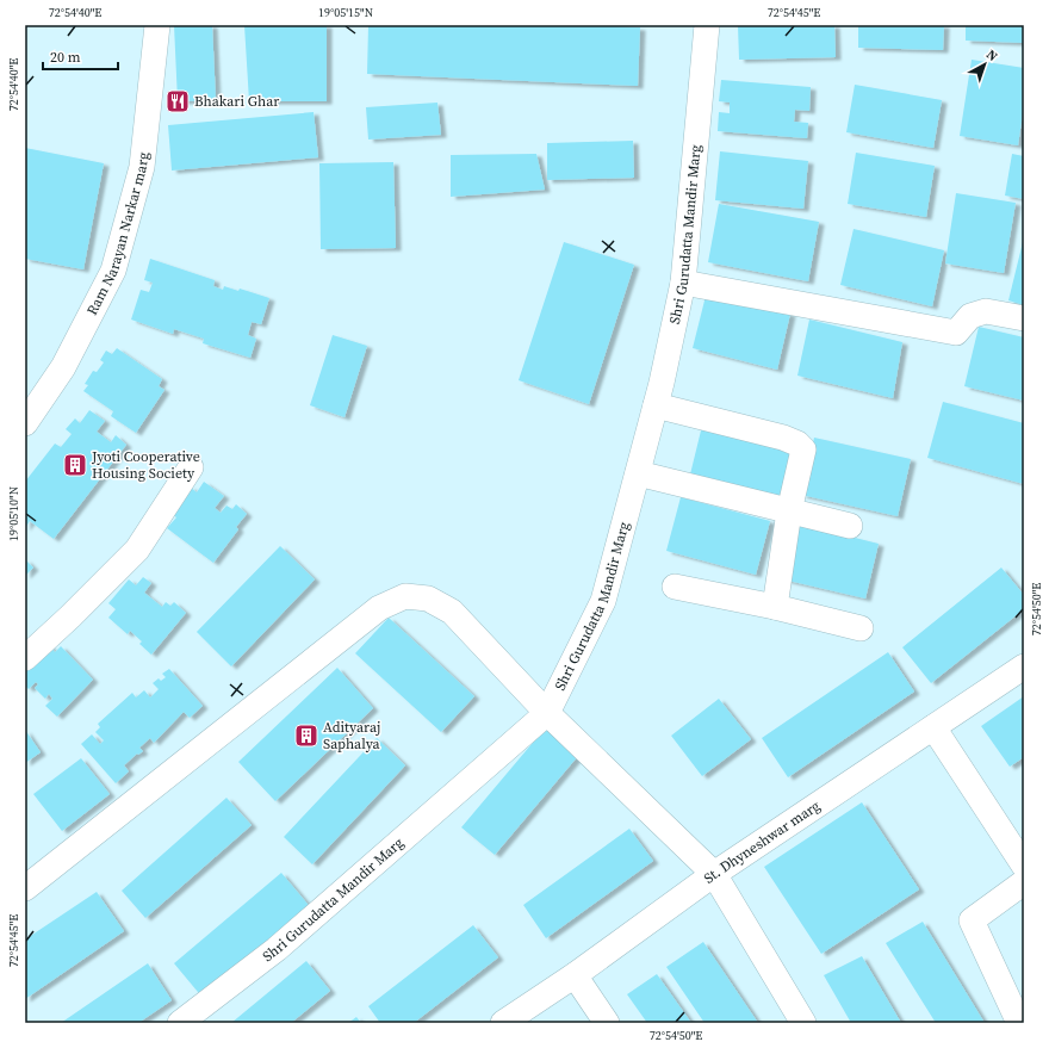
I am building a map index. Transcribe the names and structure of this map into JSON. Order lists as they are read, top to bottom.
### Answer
{
  "streets": {
    "street": ["Ram Narayan Narkar marg", "Shri Gurudatta Mandir Marg", "St. Dhyneshwar marg"]
  },
  "places": {
    "restaurant": ["Bhakari Ghar"],
    "building": ["Jyoti Cooperative Housing Society", "Adityaraj Saphalya"]
  },
  "scale_bar": "20 m",
  "north": "top right",
  "coordinates": [
    "72°54'40\"E",
    "19°05'15\"N",
    "72°54'45\"E",
    "19°05'10\"N",
    "72°54'50\"E"
  ]
}
